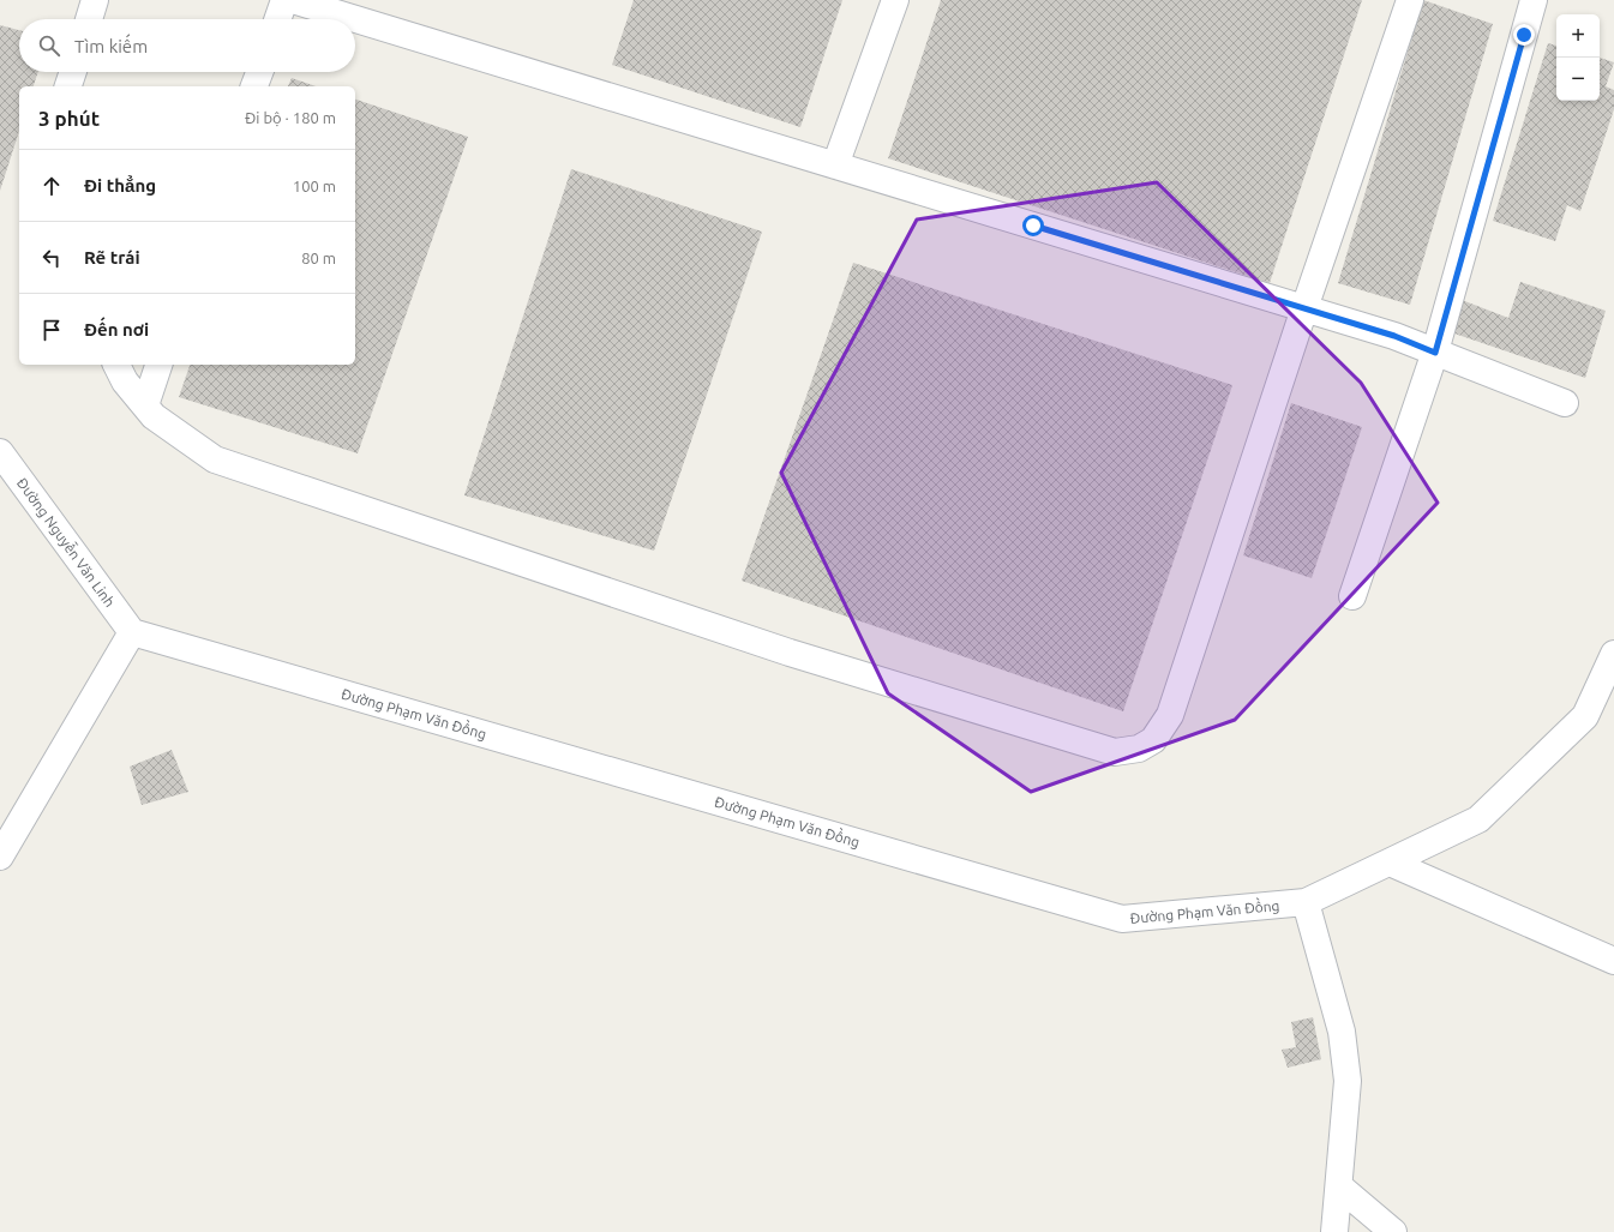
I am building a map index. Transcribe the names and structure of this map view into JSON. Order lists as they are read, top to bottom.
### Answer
{
  "streets": {
    "street": ["Đường Nguyễn Văn Linh", "Đường Phạm Văn Đồng"]
  },
  "crossings": [
    ["Đường Nguyễn Văn Linh", "Đường Phạm Văn Đồng"]
  ],
  "page": {
    "map_buttons": ["+", "−"],
    "search": "Tìm kiếm",
    "heading": ["3 phút", "Đi bộ · 180 m"],
    "list": [
      ["Đi thẳng", "100 m"],
      ["Rẽ trái", "80 m"],
      "Đến nơi"
    ]
  }
}
